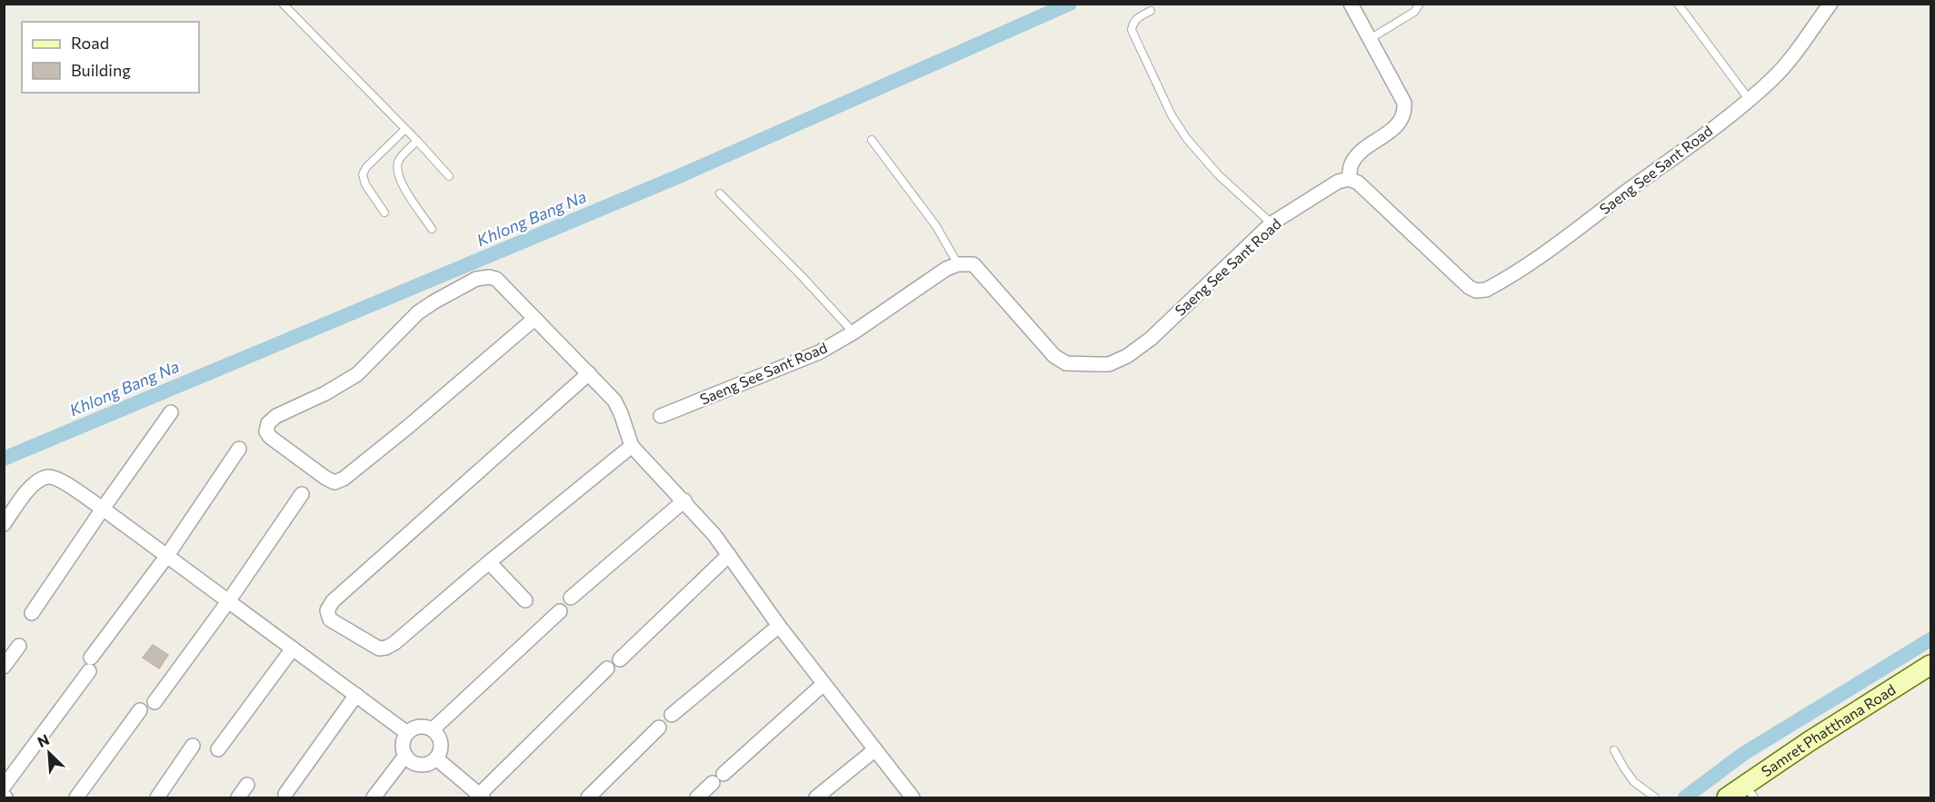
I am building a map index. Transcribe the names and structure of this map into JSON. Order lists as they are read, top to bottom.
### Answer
{
  "streets": {
    "street": ["Saeng See Sant Road", "Samret Phatthana Road"]
  },
  "water": ["Khlong Bang Na"],
  "legend": ["Road", "Building"],
  "north": "top left"
}
